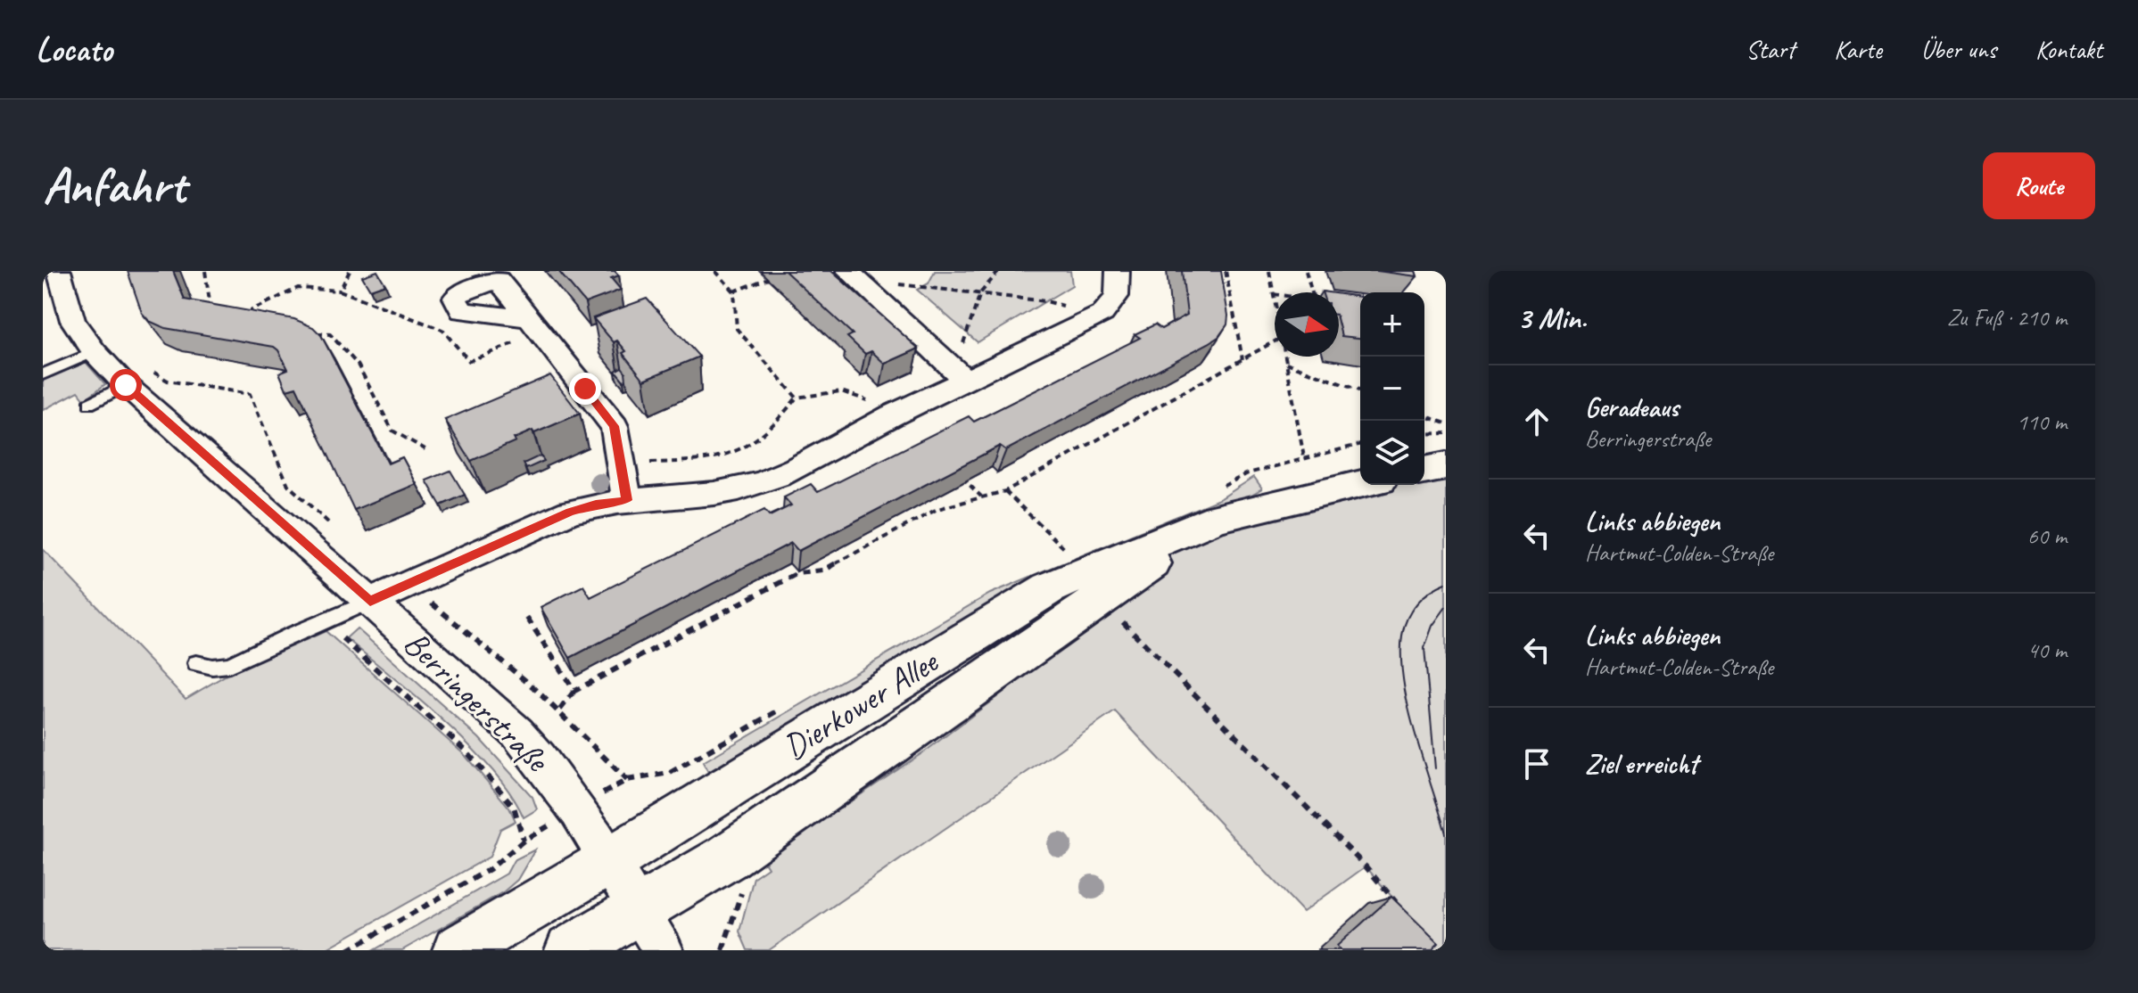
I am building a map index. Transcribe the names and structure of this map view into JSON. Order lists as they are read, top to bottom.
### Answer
{
  "streets": {
    "main road": ["Dierkower Allee"],
    "street": ["Berringerstraße"]
  },
  "crossings": [
    ["Berringerstraße", "Dierkower Allee"]
  ],
  "north": "right",
  "page": {
    "header": "Locato",
    "nav": [
      "Start",
      "Karte",
      "Über uns",
      "Kontakt"
    ],
    "buttons": "Route",
    "title": "Anfahrt",
    "heading": ["3 Min.", "Zu Fuß · 210 m"],
    "map_buttons": ["+", "−"],
    "list": [
      ["Geradeaus", "Berringerstraße", "110 m"],
      ["Links abbiegen", "Hartmut-Colden-Straße", "60 m"],
      ["Links abbiegen", "Hartmut-Colden-Straße", "40 m"],
      "Ziel erreicht"
    ]
  }
}
